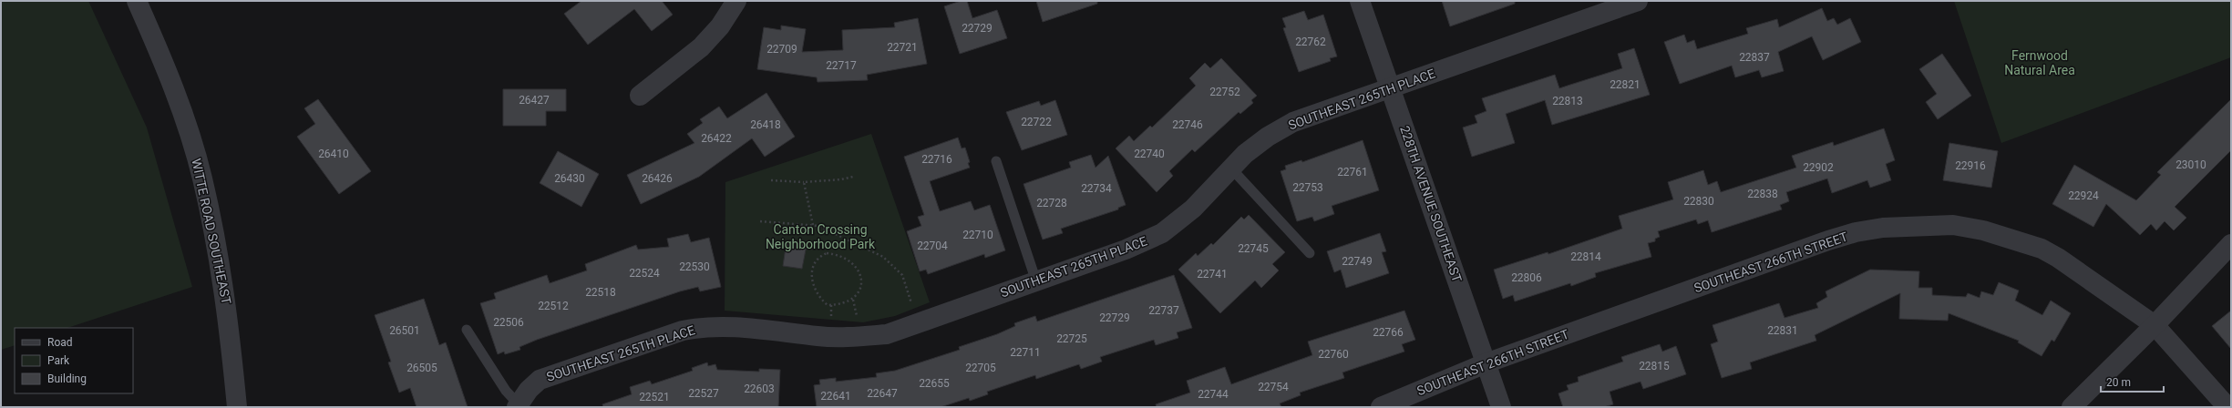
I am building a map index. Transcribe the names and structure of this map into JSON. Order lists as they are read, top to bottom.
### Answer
{
  "streets": {
    "street": [
      "SOUTHEAST 265TH PLACE",
      "228TH AVENUE SOUTHEAST",
      "WITTE ROAD SOUTHEAST",
      "SOUTHEAST 266TH STREET"
    ]
  },
  "crossings": [
    ["SOUTHEAST 265TH PLACE", "228TH AVENUE SOUTHEAST"],
    ["228TH AVENUE SOUTHEAST", "SOUTHEAST 266TH STREET"]
  ],
  "parks": ["Fernwood Natural Area", "Canton Crossing Neighborhood Park"],
  "house_numbers": [
    "22729",
    "22762",
    "22721",
    "22709",
    "22837",
    "22717",
    "22821",
    "22752",
    "26427",
    "22813",
    "22722",
    "26418",
    "22746",
    "26422",
    "26410",
    "22740",
    "22716",
    "23010",
    "22916",
    "22902",
    "22761",
    "26430",
    "26426",
    "22753",
    "22734",
    "22838",
    "22924",
    "22830",
    "22728",
    "22710",
    "22704",
    "22745",
    "22814",
    "22749",
    "22530",
    "22524",
    "22741",
    "22806",
    "22518",
    "22512",
    "22737",
    "22729",
    "22506",
    "26501",
    "22831",
    "22766",
    "22725",
    "22711",
    "22760",
    "22815",
    "26505",
    "22705",
    "22655",
    "22754",
    "22603",
    "22527",
    "22647",
    "22744",
    "22641",
    "22521"
  ],
  "legend": ["Road", "Park", "Building"],
  "scale_bar": "20 m"
}
